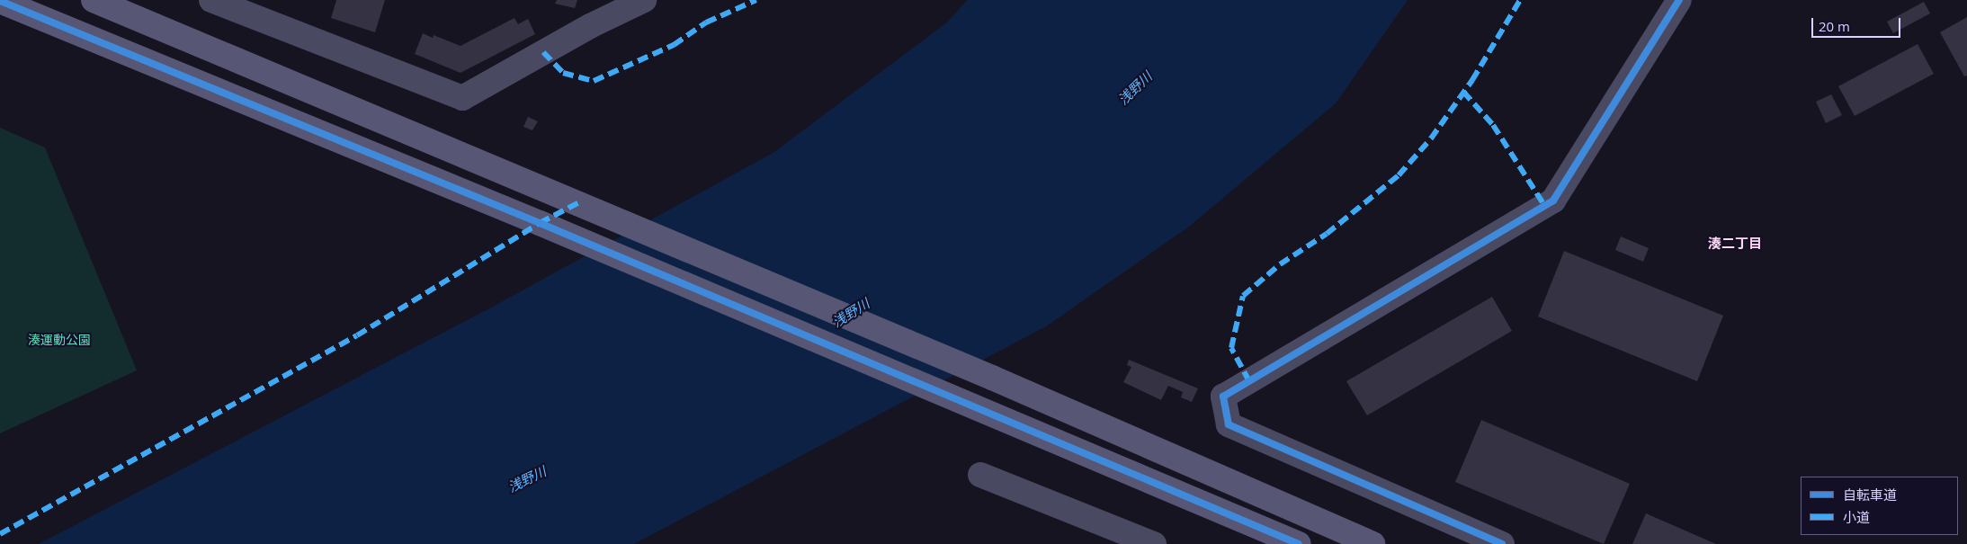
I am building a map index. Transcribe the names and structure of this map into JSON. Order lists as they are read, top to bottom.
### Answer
{
  "districts": ["湊二丁目"],
  "water": ["浅野川"],
  "parks": ["湊運動公園"],
  "legend": ["自転車道", "小道"],
  "scale_bar": "20 m"
}
